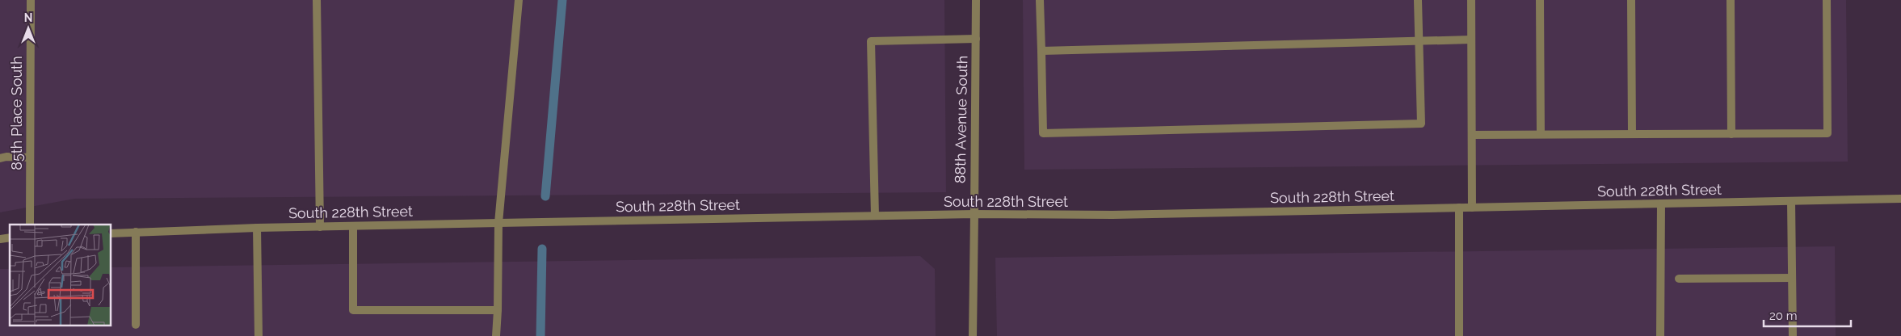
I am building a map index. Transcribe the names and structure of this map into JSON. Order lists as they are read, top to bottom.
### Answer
{
  "streets": {
    "street": ["85th Place South", "88th Avenue South", "South 228th Street"]
  },
  "crossings": [
    ["88th Avenue South", "South 228th Street"]
  ],
  "scale_bar": "20 m",
  "north": "top"
}
